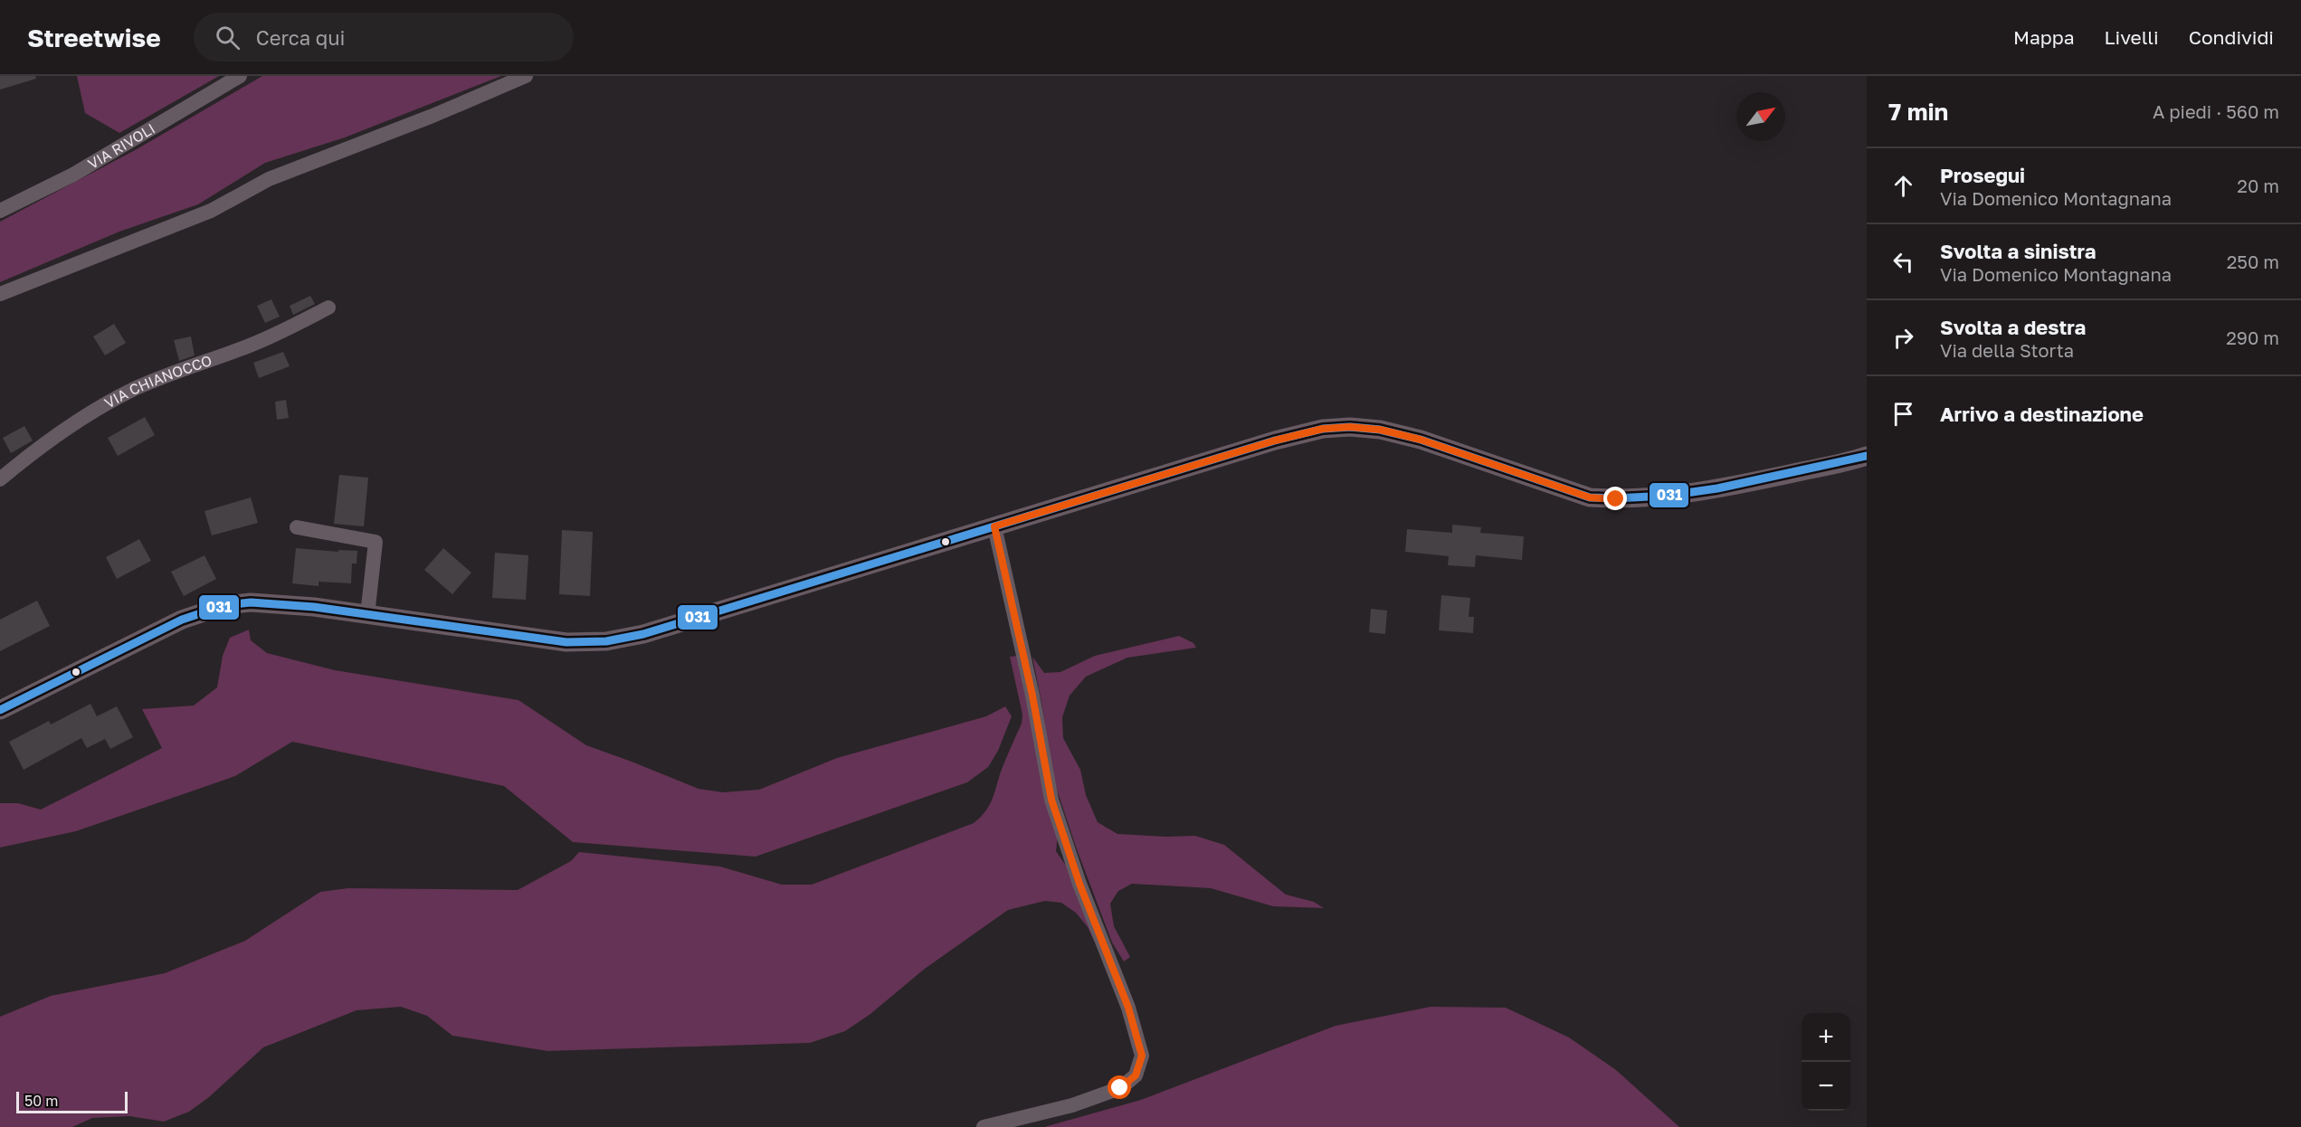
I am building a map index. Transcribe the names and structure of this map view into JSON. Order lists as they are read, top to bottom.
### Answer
{
  "streets": {
    "street": ["VIA RIVOLI", "VIA CHIANOCCO"]
  },
  "lines": ["transit line 031"],
  "scale_bar": "50 m",
  "north": "top right",
  "page": {
    "header": "Streetwise",
    "search": "Cerca qui",
    "nav": ["Mappa", "Livelli", "Condividi"],
    "heading": ["7 min", "A piedi · 560 m"],
    "list": [
      ["Prosegui", "Via Domenico Montagnana", "20 m"],
      ["Svolta a sinistra", "Via Domenico Montagnana", "250 m"],
      ["Svolta a destra", "Via della Storta", "290 m"],
      "Arrivo a destinazione"
    ],
    "map_buttons": ["+", "−"],
    "scale": "50 m"
  }
}
